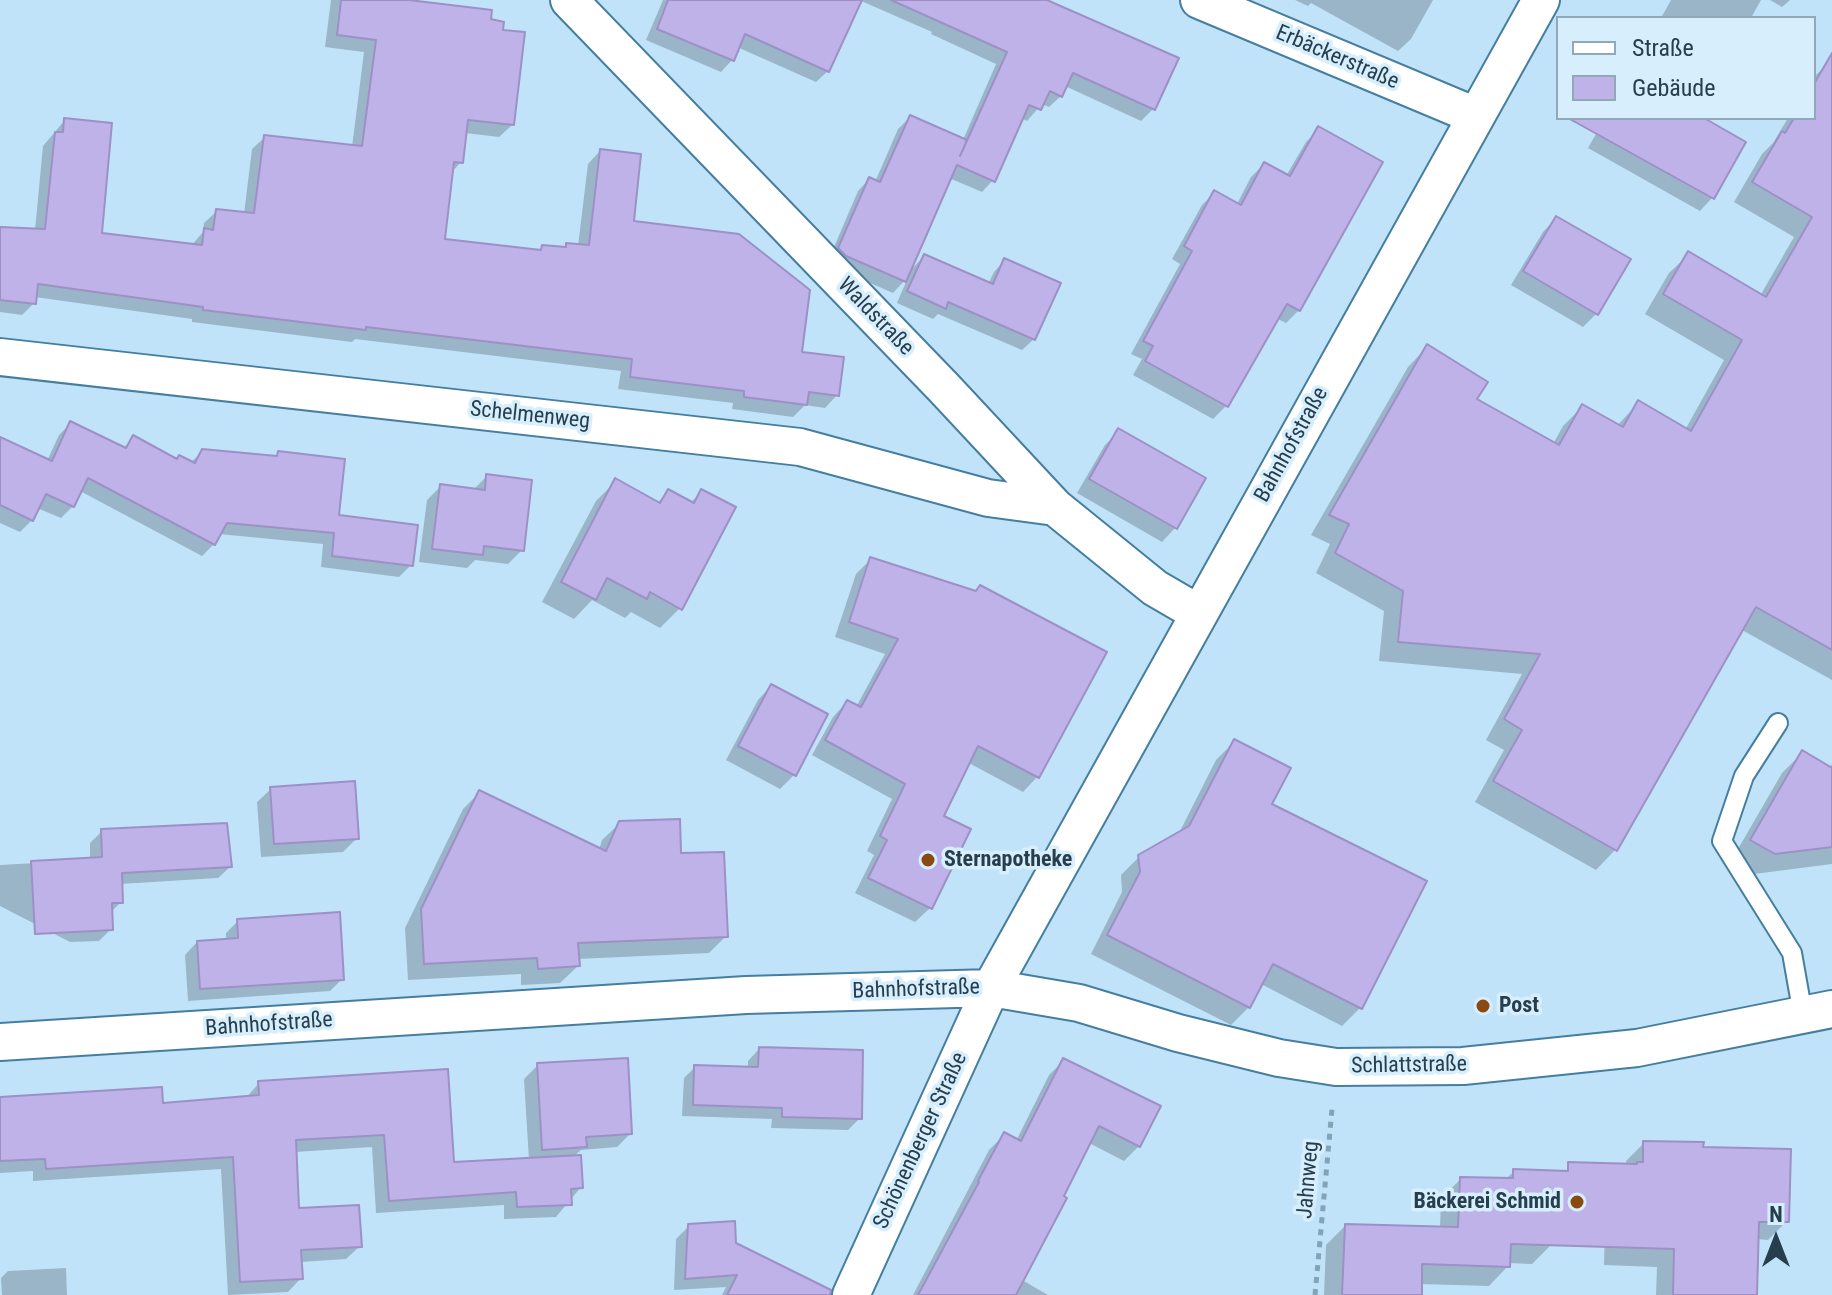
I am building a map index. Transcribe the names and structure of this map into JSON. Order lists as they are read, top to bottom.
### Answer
{
  "streets": {
    "street": [
      "Erbäckerstraße",
      "Waldstraße",
      "Schelmenweg",
      "Bahnhofstraße",
      "Schlattstraße",
      "Schönenberger Straße"
    ],
    "path": ["Jahnweg"]
  },
  "crossings": [
    ["Erbäckerstraße", "Bahnhofstraße"],
    ["Waldstraße", "Schelmenweg"],
    ["Waldstraße", "Bahnhofstraße"],
    ["Bahnhofstraße", "Schlattstraße"],
    ["Bahnhofstraße", "Schönenberger Straße"],
    ["Schlattstraße", "Schönenberger Straße"],
    ["Schlattstraße", "Jahnweg"]
  ],
  "places": ["Sternapotheke", "Post", "Bäckerei Schmid"],
  "legend": ["Straße", "Gebäude"],
  "north": "top"
}
